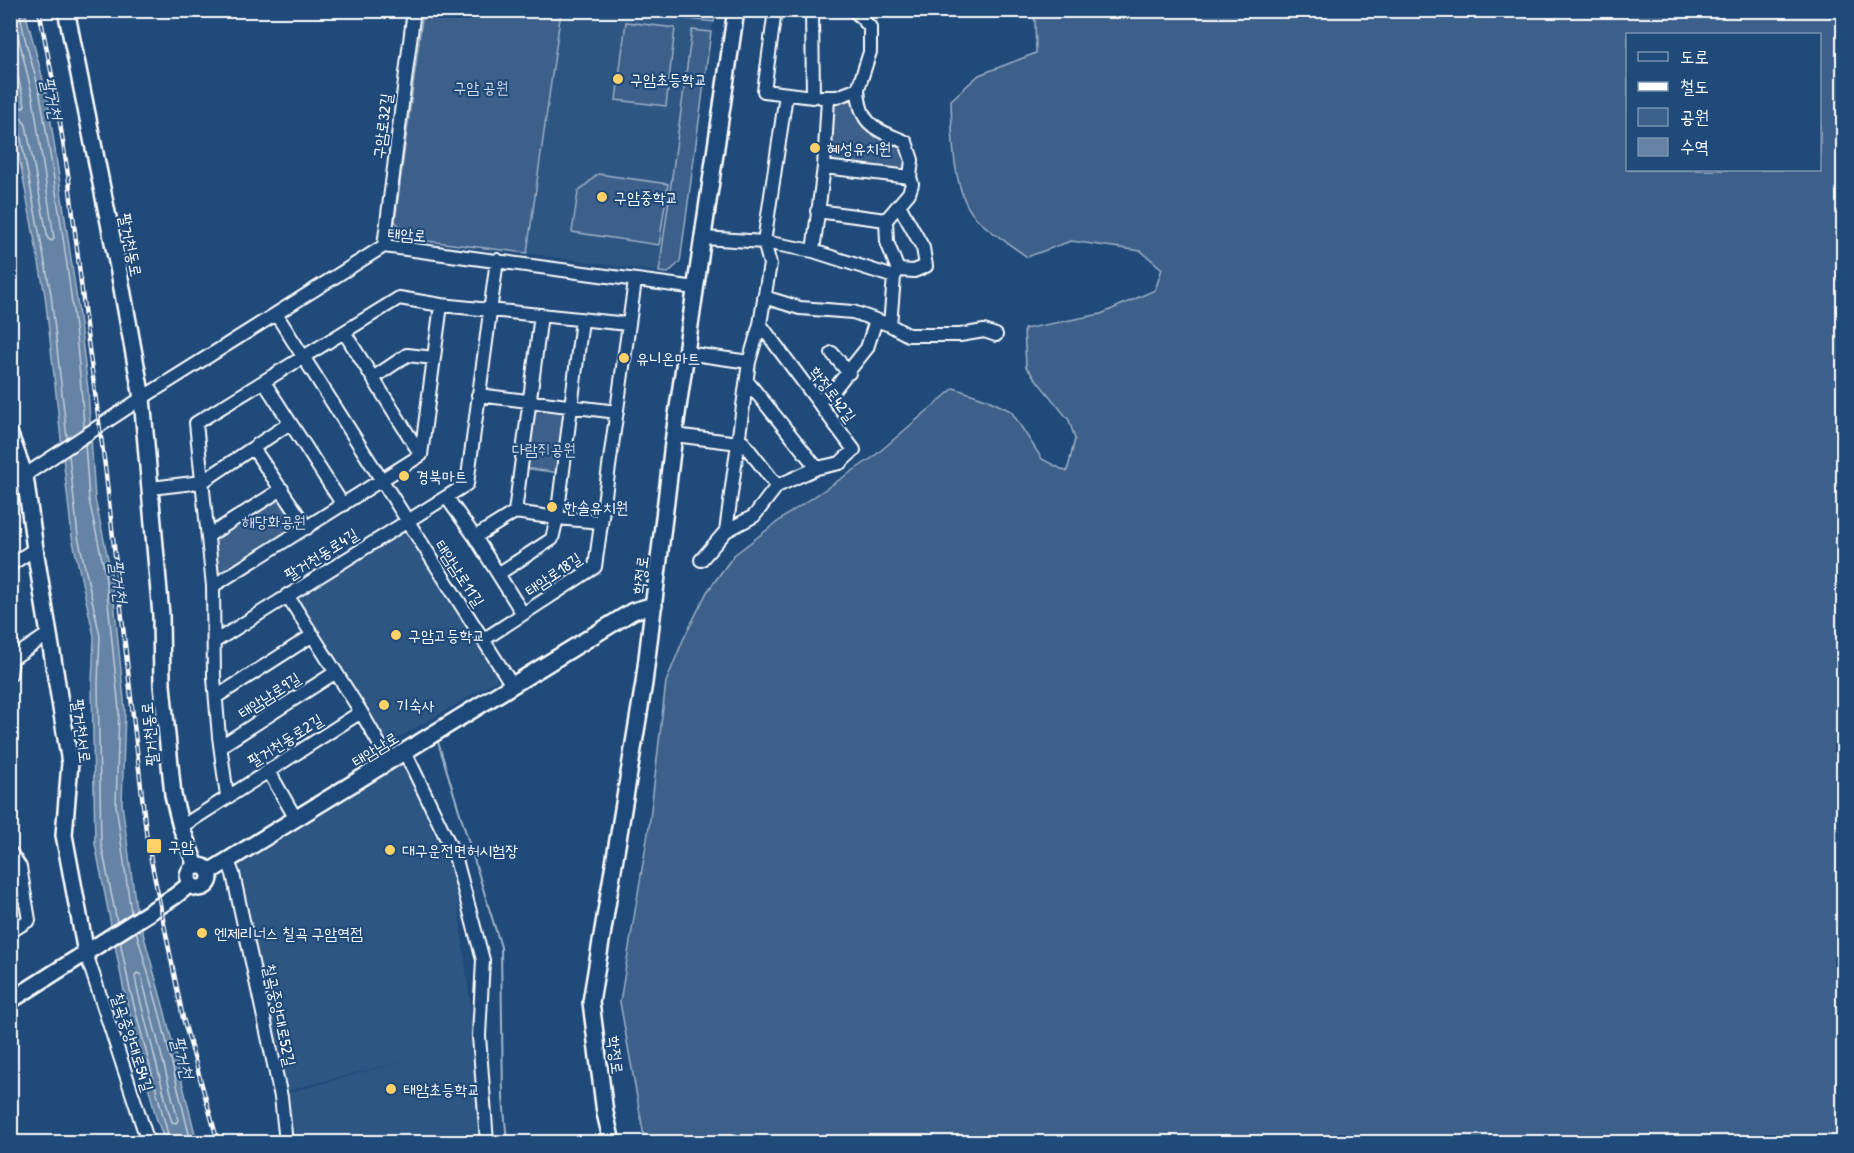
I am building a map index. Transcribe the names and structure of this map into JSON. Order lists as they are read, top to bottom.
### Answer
{
  "streets": {
    "main road": [
      "팔거천동로",
      "학정로",
      "팔거천서로",
      "태암남로"
    ],
    "street": [
      "구암로32길",
      "태암로",
      "학정로42길",
      "팔거천동로4길",
      "태암남로11길",
      "태암로18길",
      "태암남로9길",
      "팔거천동로2길",
      "칠곡중앙대로52길",
      "칠곡중앙대로54길"
    ]
  },
  "crossings": [
    ["구암로32길", "태암로"],
    ["태암로", "팔거천동로"],
    ["태암로", "팔거천동로4길"],
    ["태암로", "태암남로11길"],
    ["태암로", "태암로18길"],
    ["태암로", "학정로"],
    ["태암로", "팔거천서로"],
    ["팔거천동로", "팔거천동로2길"],
    ["팔거천동로", "태암남로"],
    ["팔거천동로4길", "태암남로11길"],
    ["태암남로11길", "태암로18길"],
    ["태암남로11길", "태암남로"],
    ["학정로", "태암남로"],
    ["태암남로9길", "팔거천동로2길"],
    ["팔거천서로", "칠곡중앙대로54길"],
    ["태암남로", "칠곡중앙대로52길"]
  ],
  "water": ["팔거천"],
  "parks": ["구암 공원", "다람쥐공원", "해당화공원"],
  "places": {
    "other": [
      "구암초등학교",
      "혜성유치원",
      "구암중학교",
      "유니온마트",
      "경북마트",
      "한솔유치원",
      "구암고등학교",
      "기숙사",
      "대구운전면허시험장",
      "엔제리너스 칠곡 구암역점",
      "태암초등학교"
    ],
    "transit": ["구암"]
  },
  "legend": [
    "도로",
    "철도",
    "공원",
    "수역"
  ]
}
